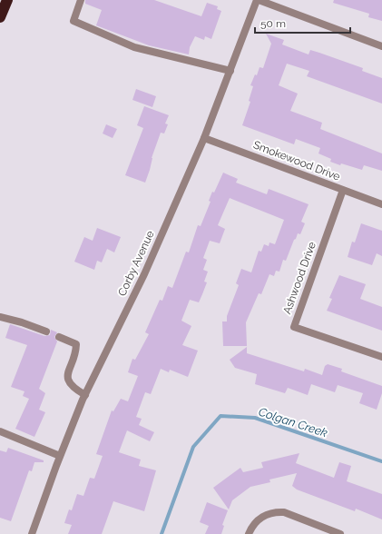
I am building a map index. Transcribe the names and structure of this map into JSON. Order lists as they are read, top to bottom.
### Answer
{
  "streets": {
    "street": ["Smokewood Drive", "Corby Avenue", "Ashwood Drive"]
  },
  "crossings": [
    ["Smokewood Drive", "Corby Avenue"],
    ["Smokewood Drive", "Ashwood Drive"]
  ],
  "water": ["Colgan Creek"],
  "scale_bar": "50 m"
}
